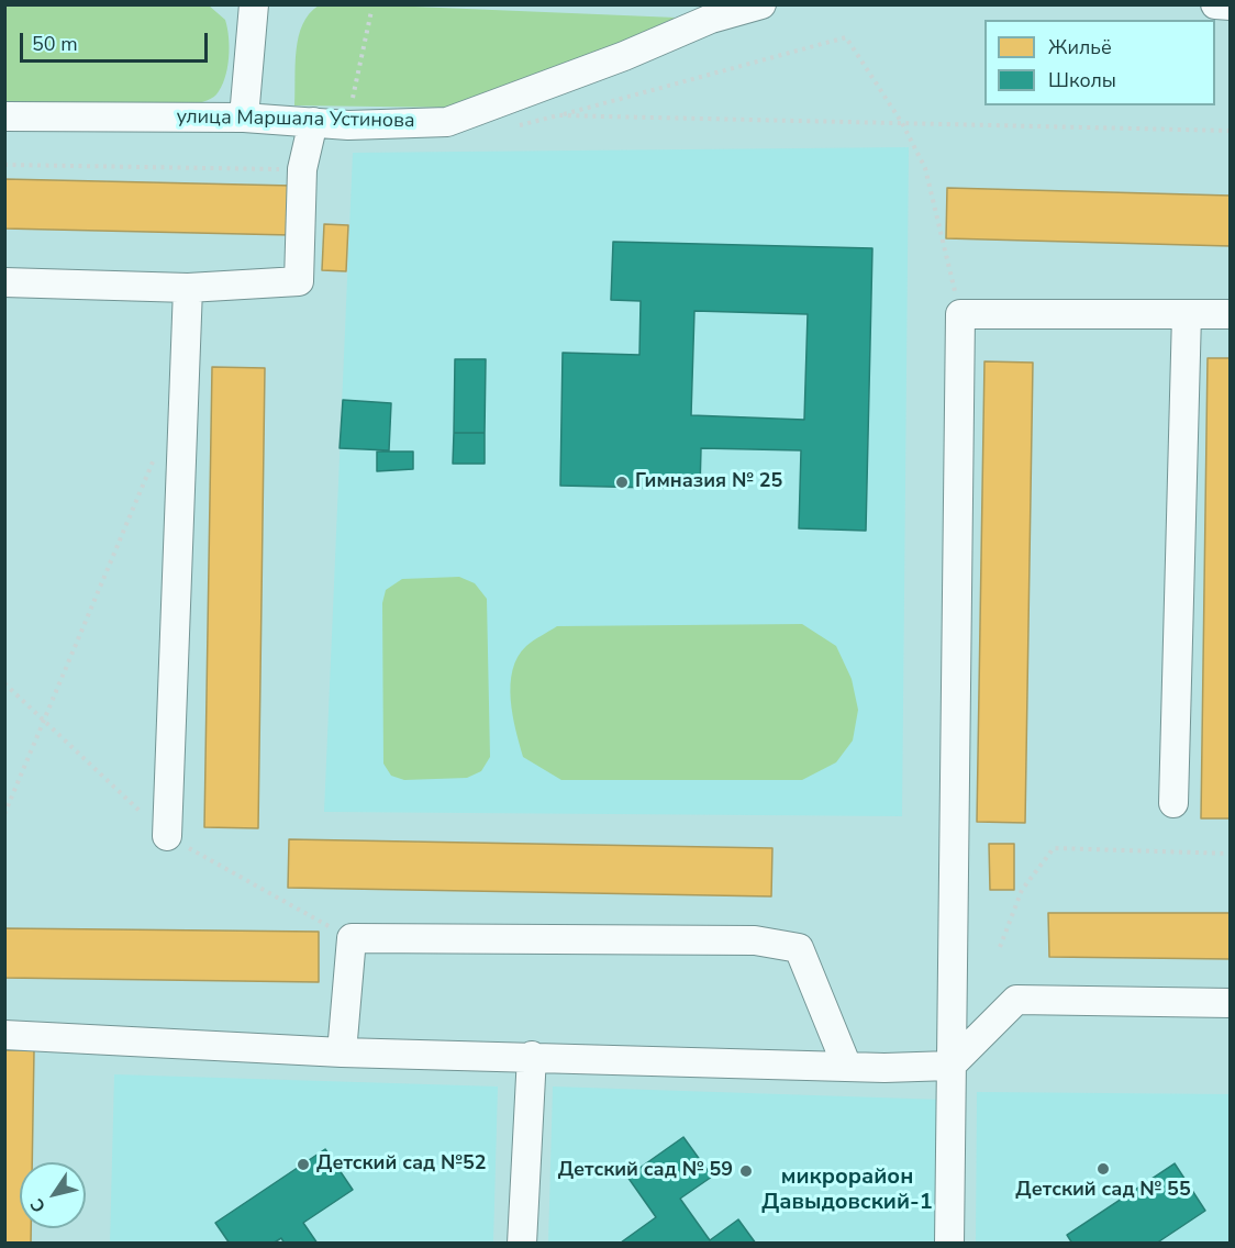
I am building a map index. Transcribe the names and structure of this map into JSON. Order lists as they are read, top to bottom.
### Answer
{
  "streets": {
    "street": ["улица Маршала Устинова"]
  },
  "districts": ["микрорайон Давыдовский-1"],
  "places": [
    "Гимназия № 25",
    "Детский сад №52",
    "Детский сад № 55",
    "Детский сад № 59"
  ],
  "legend": ["Жильё", "Школы"],
  "scale_bar": "50 m",
  "north": "bottom left"
}
